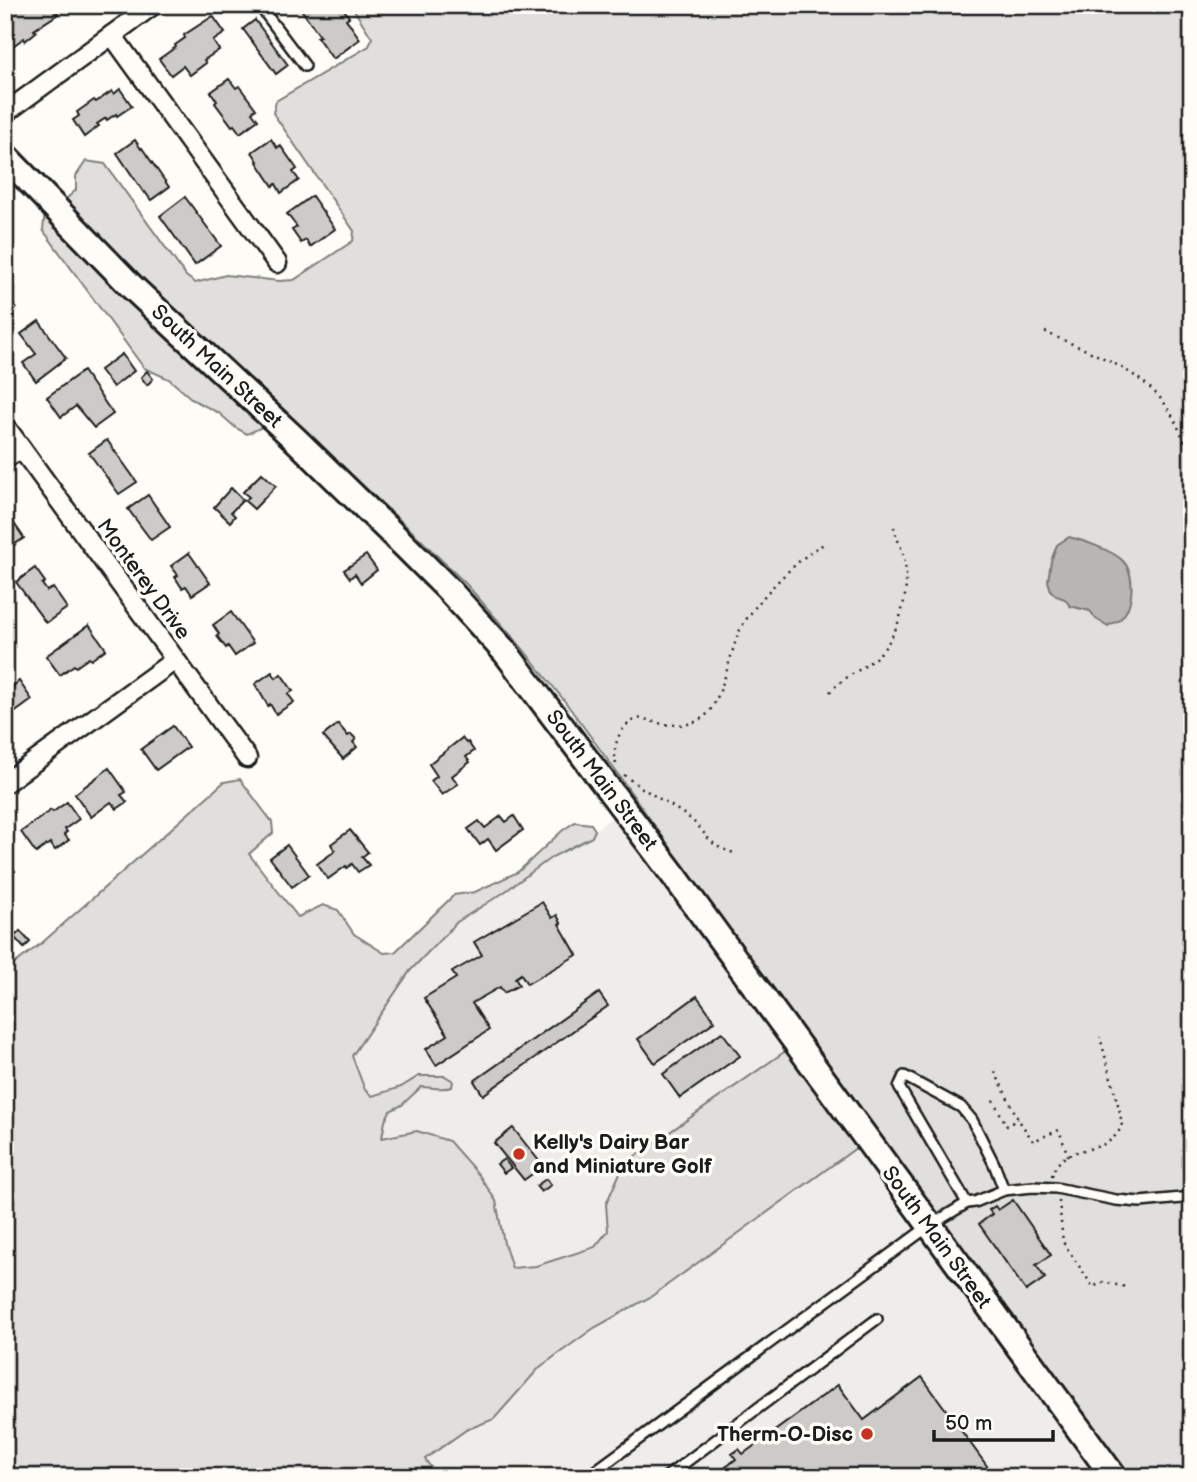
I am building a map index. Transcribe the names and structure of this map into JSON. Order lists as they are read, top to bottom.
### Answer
{
  "streets": {
    "street": ["South Main Street", "Monterey Drive"]
  },
  "places": ["Kelly's Dairy Bar and Miniature Golf", "Therm-O-Disc"],
  "scale_bar": "50 m"
}
